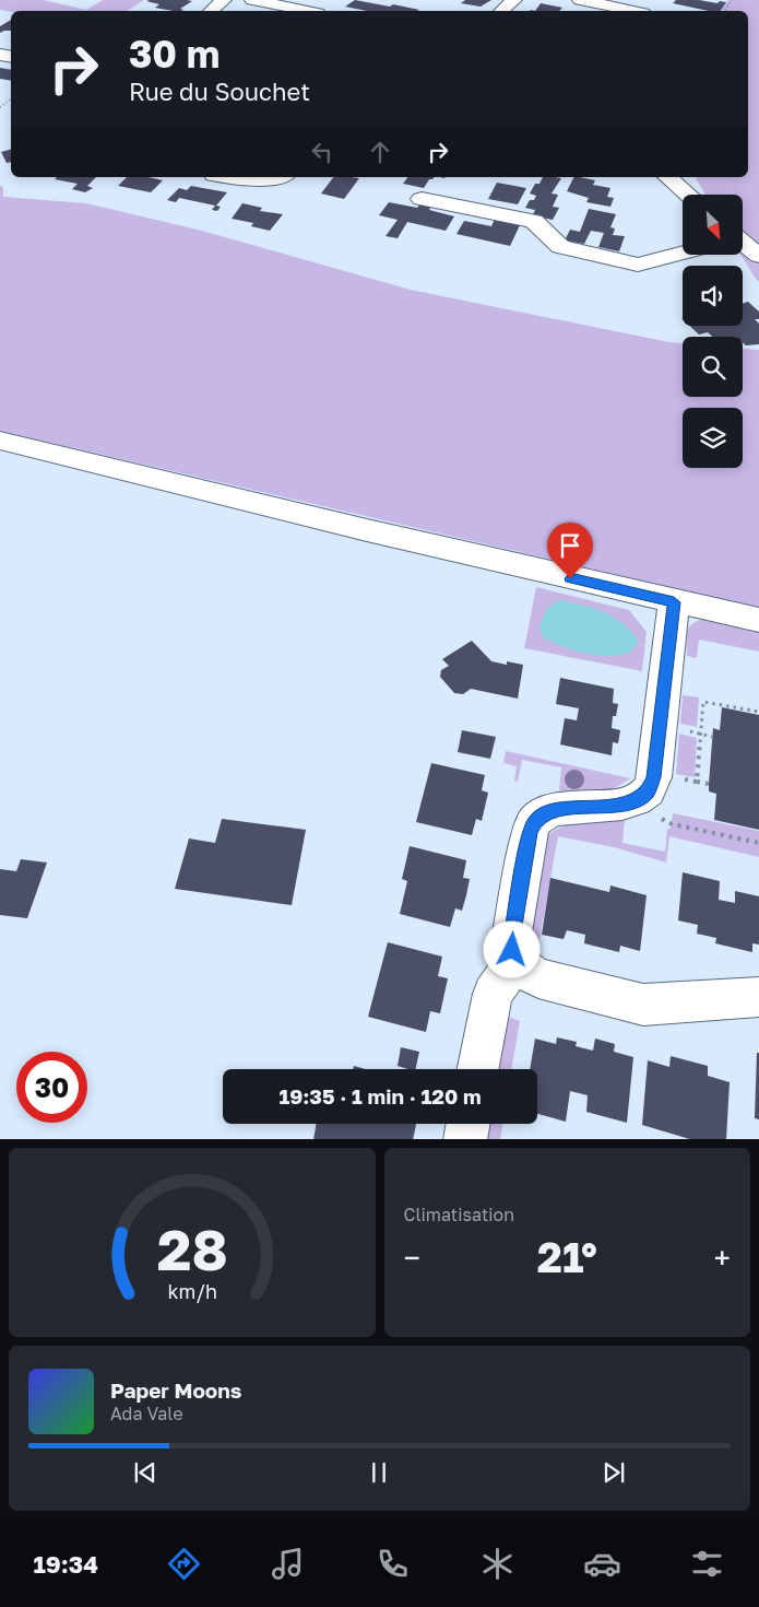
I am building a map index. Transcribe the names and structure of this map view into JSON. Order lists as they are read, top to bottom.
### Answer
{
  "north": "bottom right",
  "page": {
    "turn": ["30 m", "Rue du Souchet"],
    "limit": "30",
    "trip": "19:35 · 1 min · 120 m",
    "tile": "Climatisation",
    "heat": ["−", "21°", "+"],
    "song": ["Paper Moons", "Ada Vale"],
    "tabs": "19:34",
    "gauge": ["28", "km/h"]
  }
}
